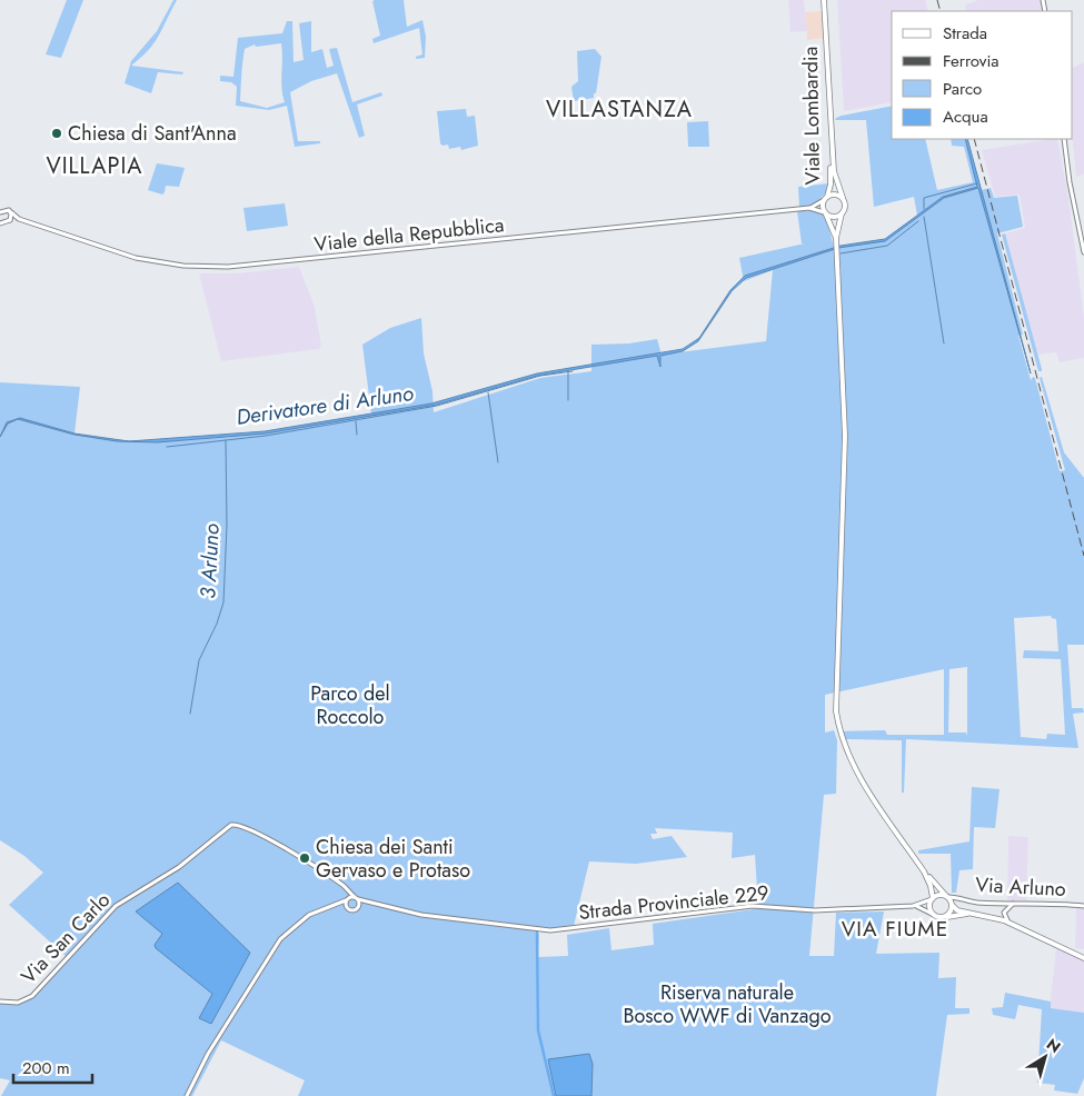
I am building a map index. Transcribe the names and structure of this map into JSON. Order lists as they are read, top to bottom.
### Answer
{
  "streets": {
    "main road": ["Viale Lombardia"],
    "street": [
      "Viale della Repubblica",
      "Via Arluno",
      "Strada Provinciale 229",
      "Via San Carlo"
    ]
  },
  "crossings": [
    ["Strada Provinciale 229", "Via San Carlo"]
  ],
  "districts": ["VILLASTANZA", "VILLAPIA", "VIA FIUME"],
  "water": ["Derivatore di Arluno", "3 Arluno"],
  "parks": ["Parco del Roccolo", "Riserva naturale Bosco WWF di Vanzago"],
  "places": ["Chiesa di Sant'Anna", "Chiesa dei Santi Gervaso e Protaso"],
  "legend": [
    "Strada",
    "Ferrovia",
    "Parco",
    "Acqua"
  ],
  "scale_bar": "200 m",
  "north": "top right"
}
